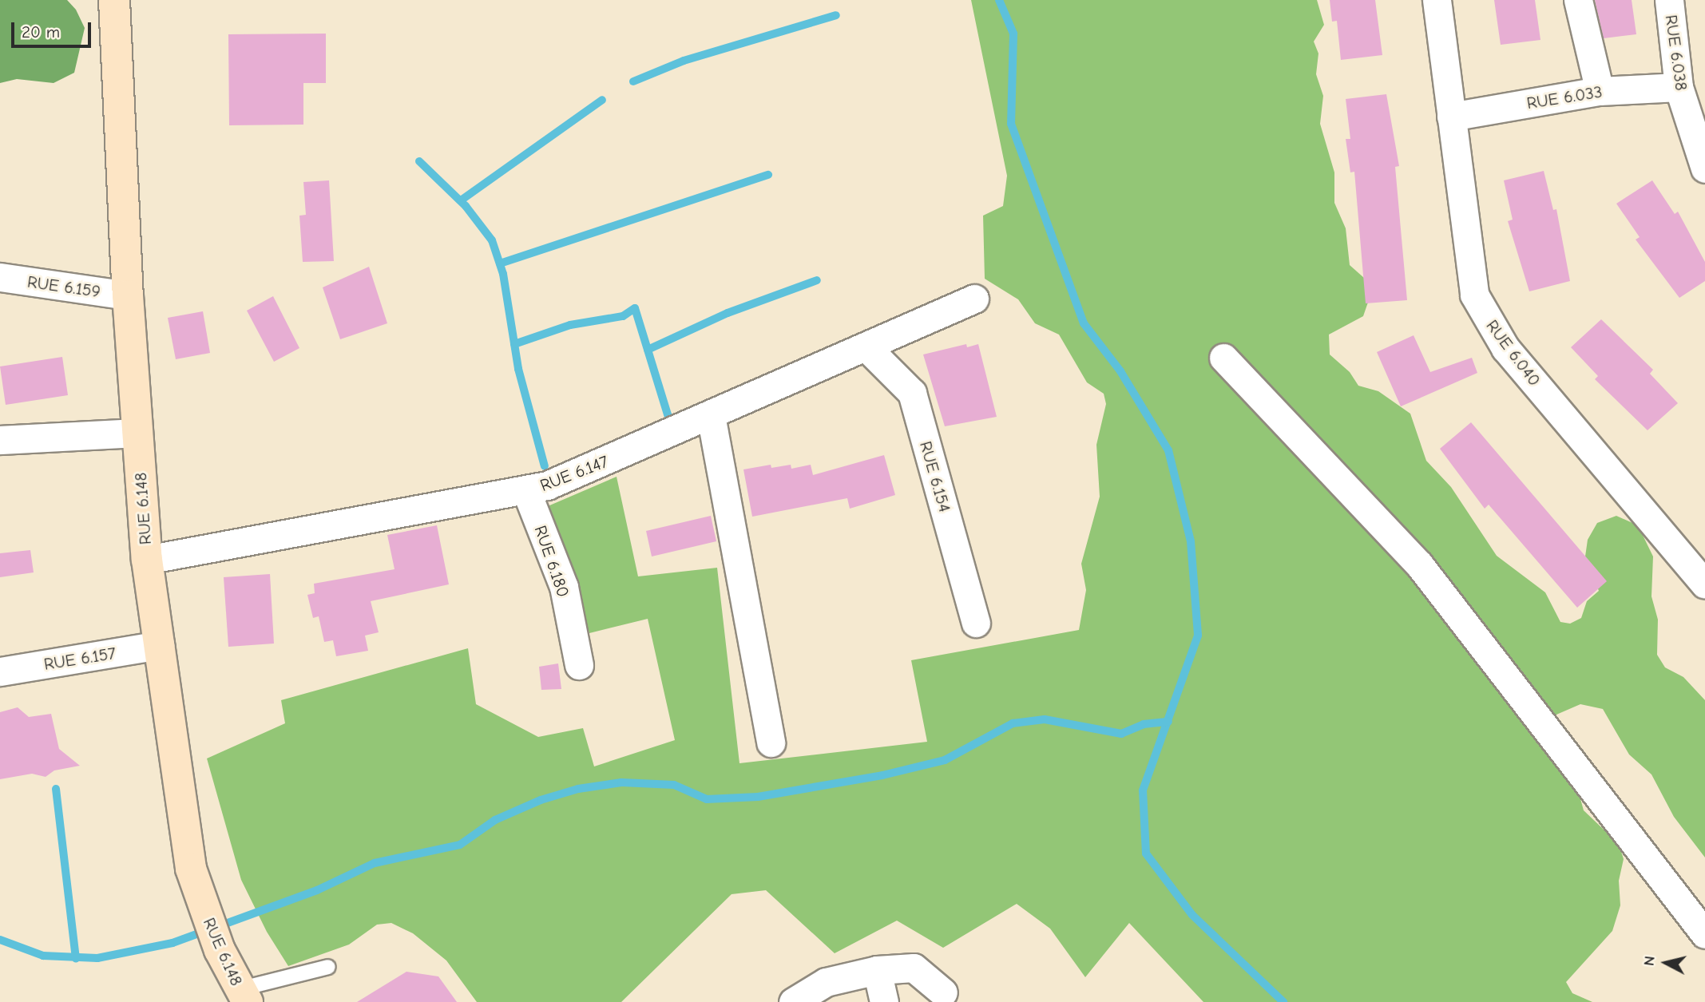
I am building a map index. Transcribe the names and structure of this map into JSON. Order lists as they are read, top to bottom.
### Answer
{
  "streets": {
    "street": [
      "RUE 6.038",
      "RUE 6.033",
      "RUE 6.159",
      "RUE 6.040",
      "RUE 6.147",
      "RUE 6.154",
      "RUE 6.148",
      "RUE 6.180",
      "RUE 6.157"
    ]
  },
  "crossings": [
    ["RUE 6.038", "RUE 6.033"],
    ["RUE 6.033", "RUE 6.040"],
    ["RUE 6.159", "RUE 6.148"],
    ["RUE 6.147", "RUE 6.154"],
    ["RUE 6.147", "RUE 6.148"],
    ["RUE 6.147", "RUE 6.180"],
    ["RUE 6.148", "RUE 6.157"]
  ],
  "scale_bar": "20 m",
  "north": "left"
}
